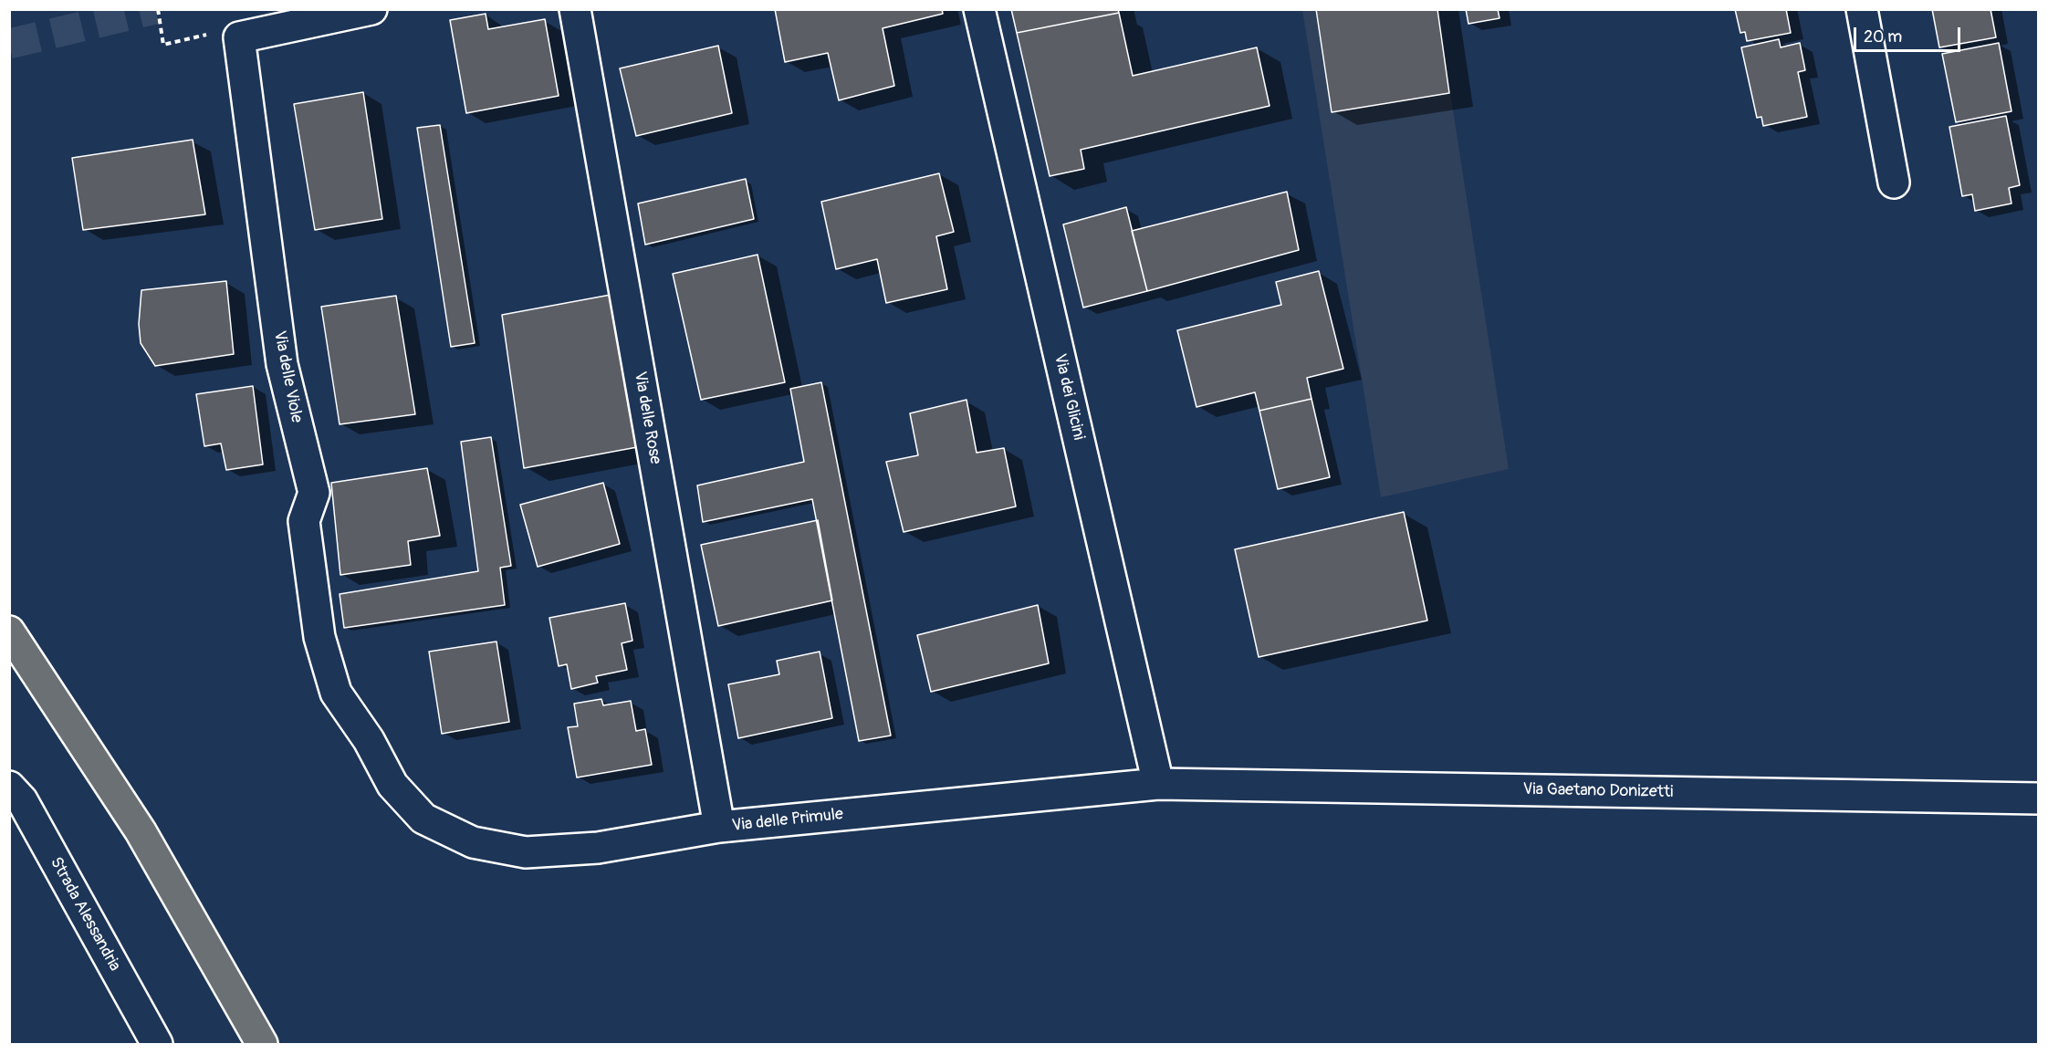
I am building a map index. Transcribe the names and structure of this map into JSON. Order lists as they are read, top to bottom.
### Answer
{
  "streets": {
    "street": [
      "Via delle Viole",
      "Via dei Glicini",
      "Via delle Rose",
      "Via Gaetano Donizetti",
      "Via delle Primule",
      "Strada Alessandria"
    ]
  },
  "crossings": [
    ["Via delle Viole", "Via delle Primule"],
    ["Via dei Glicini", "Via Gaetano Donizetti"],
    ["Via dei Glicini", "Via delle Primule"],
    ["Via delle Rose", "Via delle Primule"],
    ["Via Gaetano Donizetti", "Via delle Primule"]
  ],
  "scale_bar": "20 m"
}
